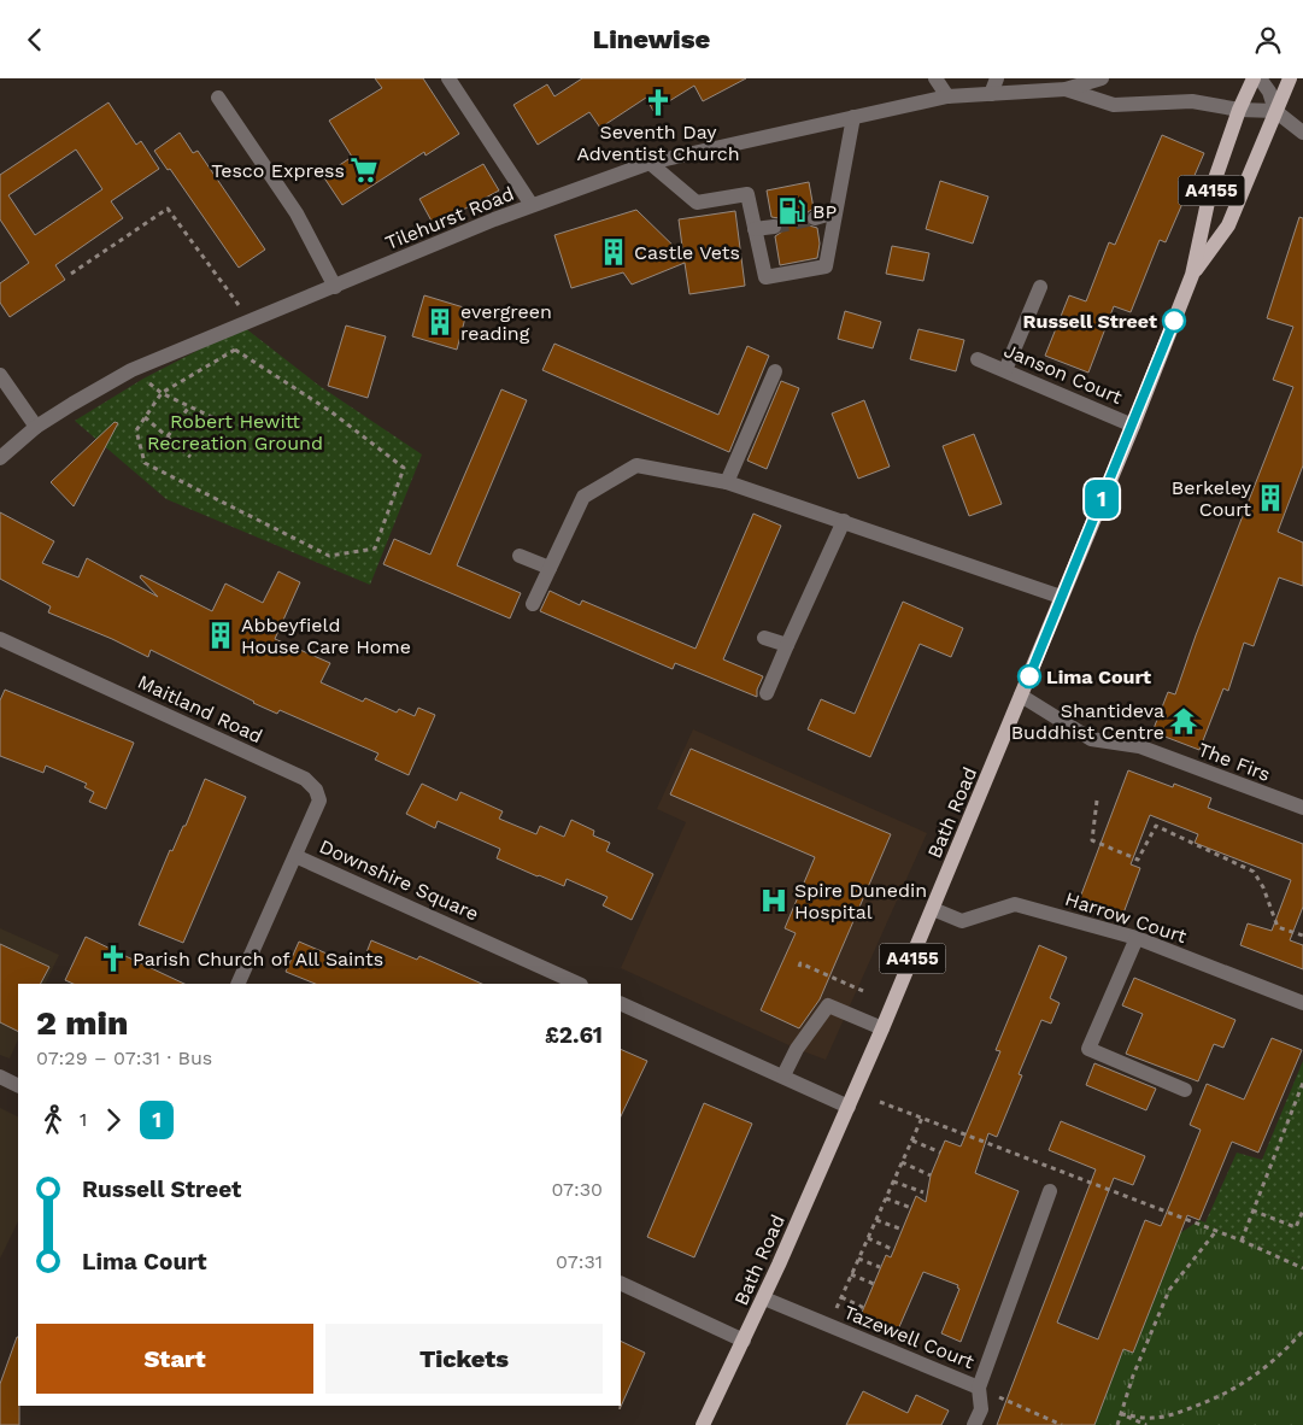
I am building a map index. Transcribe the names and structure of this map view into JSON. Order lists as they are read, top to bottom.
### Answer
{
  "streets": {
    "main road": ["A4155", "Bath Road"],
    "street": [
      "Tilehurst Road",
      "Janson Court",
      "Maitland Road",
      "The Firs",
      "Downshire Square",
      "Harrow Court",
      "Tazewell Court"
    ]
  },
  "crossings": [
    ["Janson Court", "Bath Road"],
    ["Maitland Road", "Downshire Square"],
    ["The Firs", "Bath Road"],
    ["Bath Road", "Harrow Court"],
    ["Bath Road", "Tazewell Court"]
  ],
  "parks": ["Robert Hewitt Recreation Ground"],
  "places": {
    "church": ["Seventh Day Adventist Church", "Parish Church of All Saints"],
    "supermarket": ["Tesco Express"],
    "fuel station": ["BP"],
    "building": [
      "Castle Vets",
      "evergreen reading",
      "Berkeley Court",
      "Abbeyfield House Care Home"
    ],
    "other": ["Russell Street", "Lima Court"],
    "temple": ["Shantideva Buddhist Centre"],
    "hospital": ["Spire Dunedin Hospital"]
  },
  "lines": ["bus line 1"],
  "page": {
    "header": "Linewise",
    "on_map": "1",
    "heading": ["2 min", "07:29 – 07:31 · Bus", "£2.61"],
    "legs": ["1", "1"],
    "list": [
      {
        "name": "Russell Street",
        "value": "07:30"
      },
      {
        "name": "Lima Court",
        "value": "07:31"
      }
    ],
    "buttons": ["Start", "Tickets"]
  }
}
